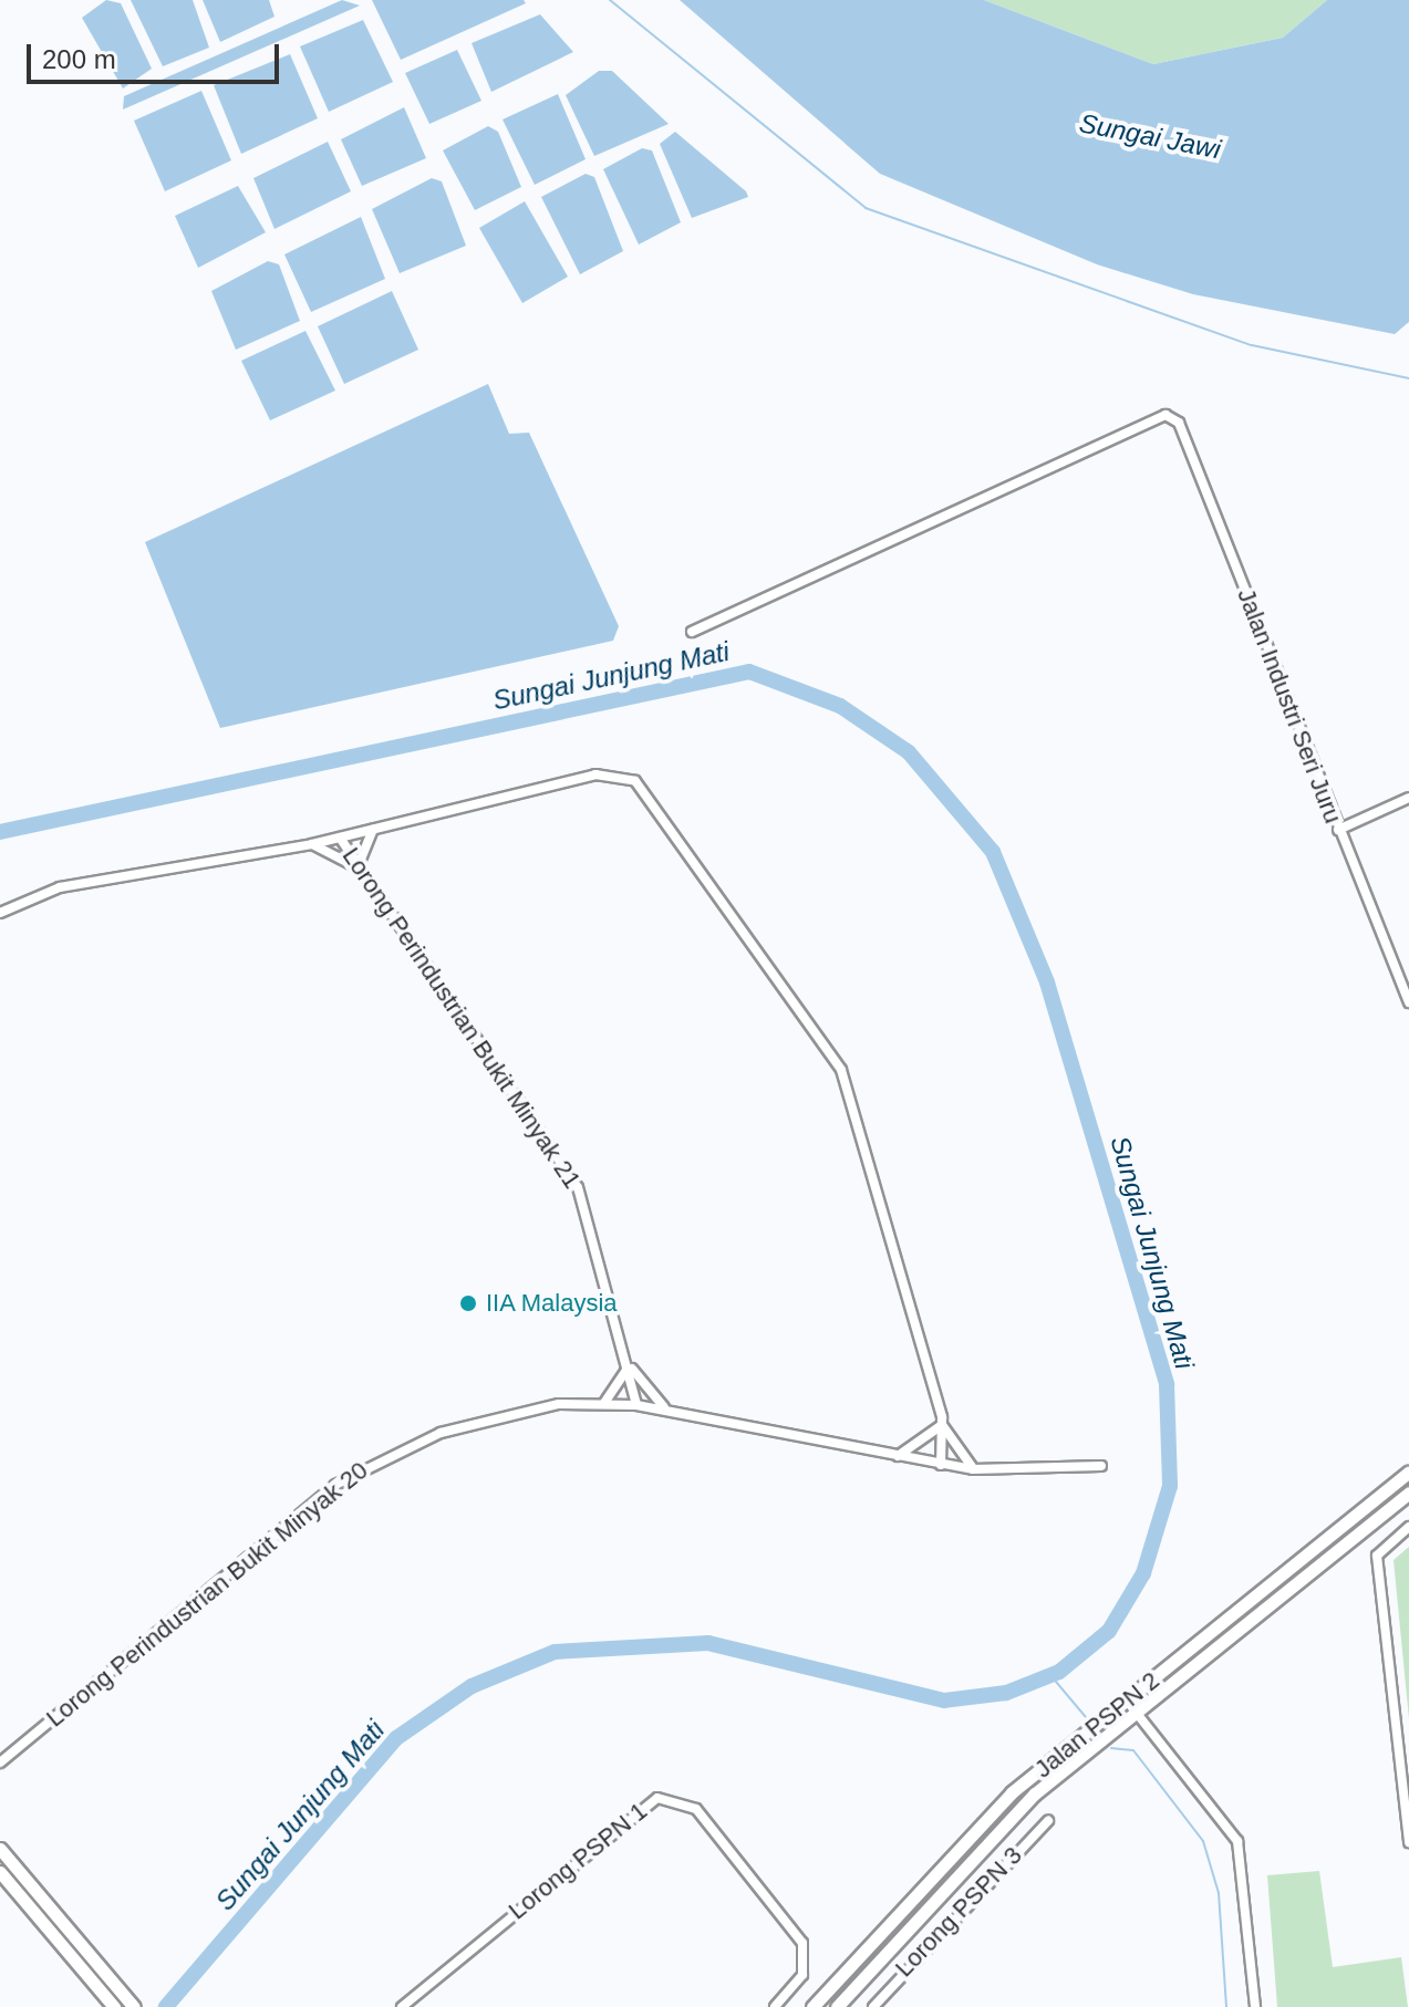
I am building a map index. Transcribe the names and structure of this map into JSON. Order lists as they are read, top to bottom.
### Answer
{
  "streets": {
    "street": [
      "Jalan Industri Seri Juru",
      "Lorong Perindustrian Bukit Minyak 21",
      "Lorong Perindustrian Bukit Minyak 20",
      "Jalan PSPN 2",
      "Lorong PSPN 1",
      "Lorong PSPN 3"
    ]
  },
  "crossings": [
    ["Lorong Perindustrian Bukit Minyak 21", "Lorong Perindustrian Bukit Minyak 20"]
  ],
  "water": ["Sungai Jawi", "Sungai Junjung Mati"],
  "places": ["IIA Malaysia"],
  "scale_bar": "200 m"
}
